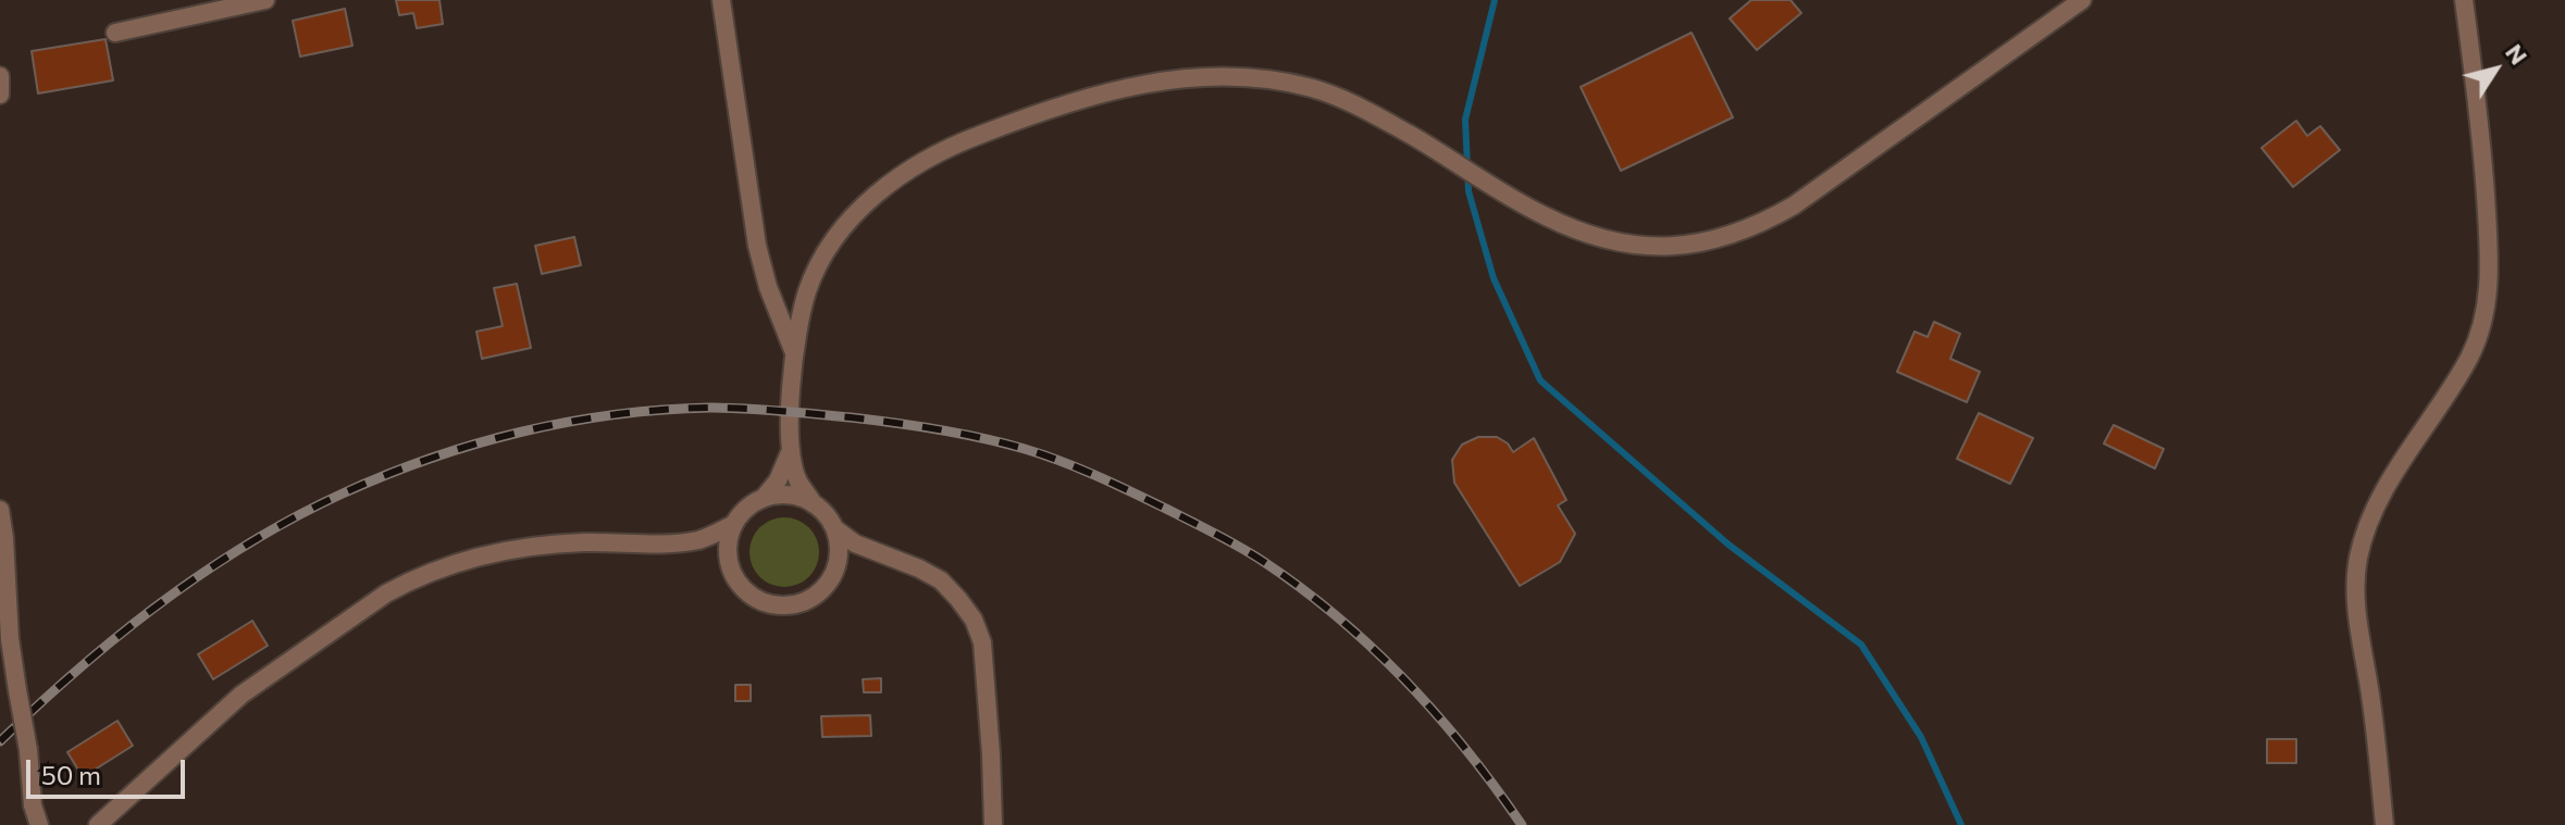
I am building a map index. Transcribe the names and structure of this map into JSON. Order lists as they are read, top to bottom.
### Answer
{
  "scale_bar": "50 m",
  "north": "top right"
}
